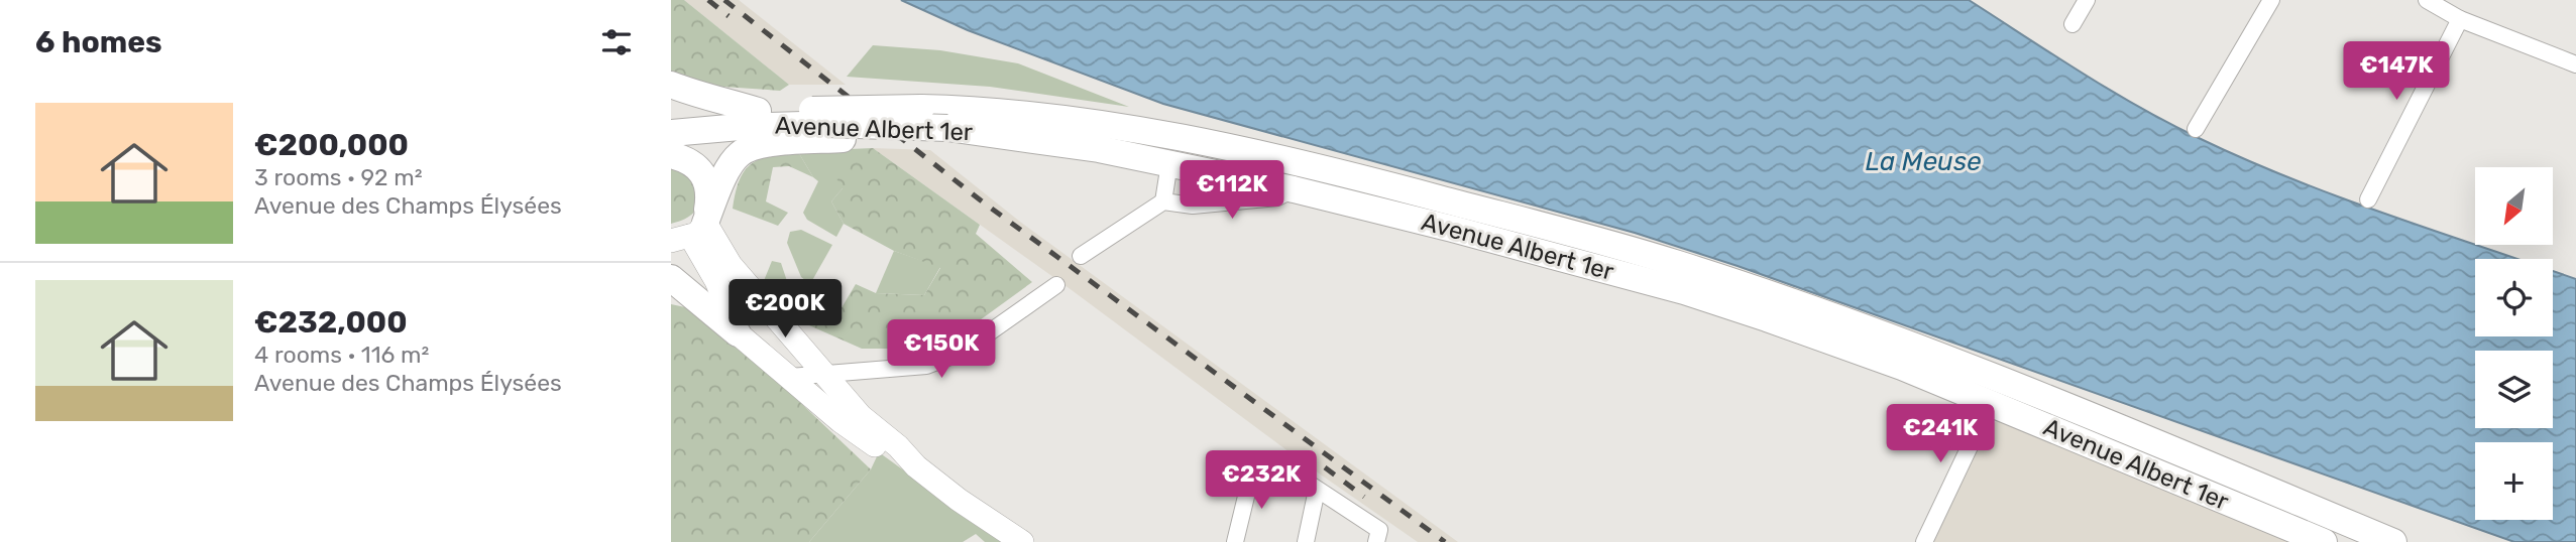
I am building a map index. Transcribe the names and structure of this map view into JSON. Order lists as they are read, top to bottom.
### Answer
{
  "streets": {
    "main road": ["Avenue Albert 1er"]
  },
  "water": ["La Meuse"],
  "north": "bottom left",
  "page": {
    "heading": "6 homes",
    "price": [
      "€147K",
      "€112K",
      "€200K",
      "€150K",
      "€241K",
      "€232K"
    ],
    "list": [
      {
        "name": "€200,000",
        "note": "3 rooms · 92 m² · Avenue des Champs Élysées"
      },
      {
        "name": "€232,000",
        "note": "4 rooms · 116 m² · Avenue des Champs Élysées"
      }
    ],
    "map_buttons": "+"
  }
}
